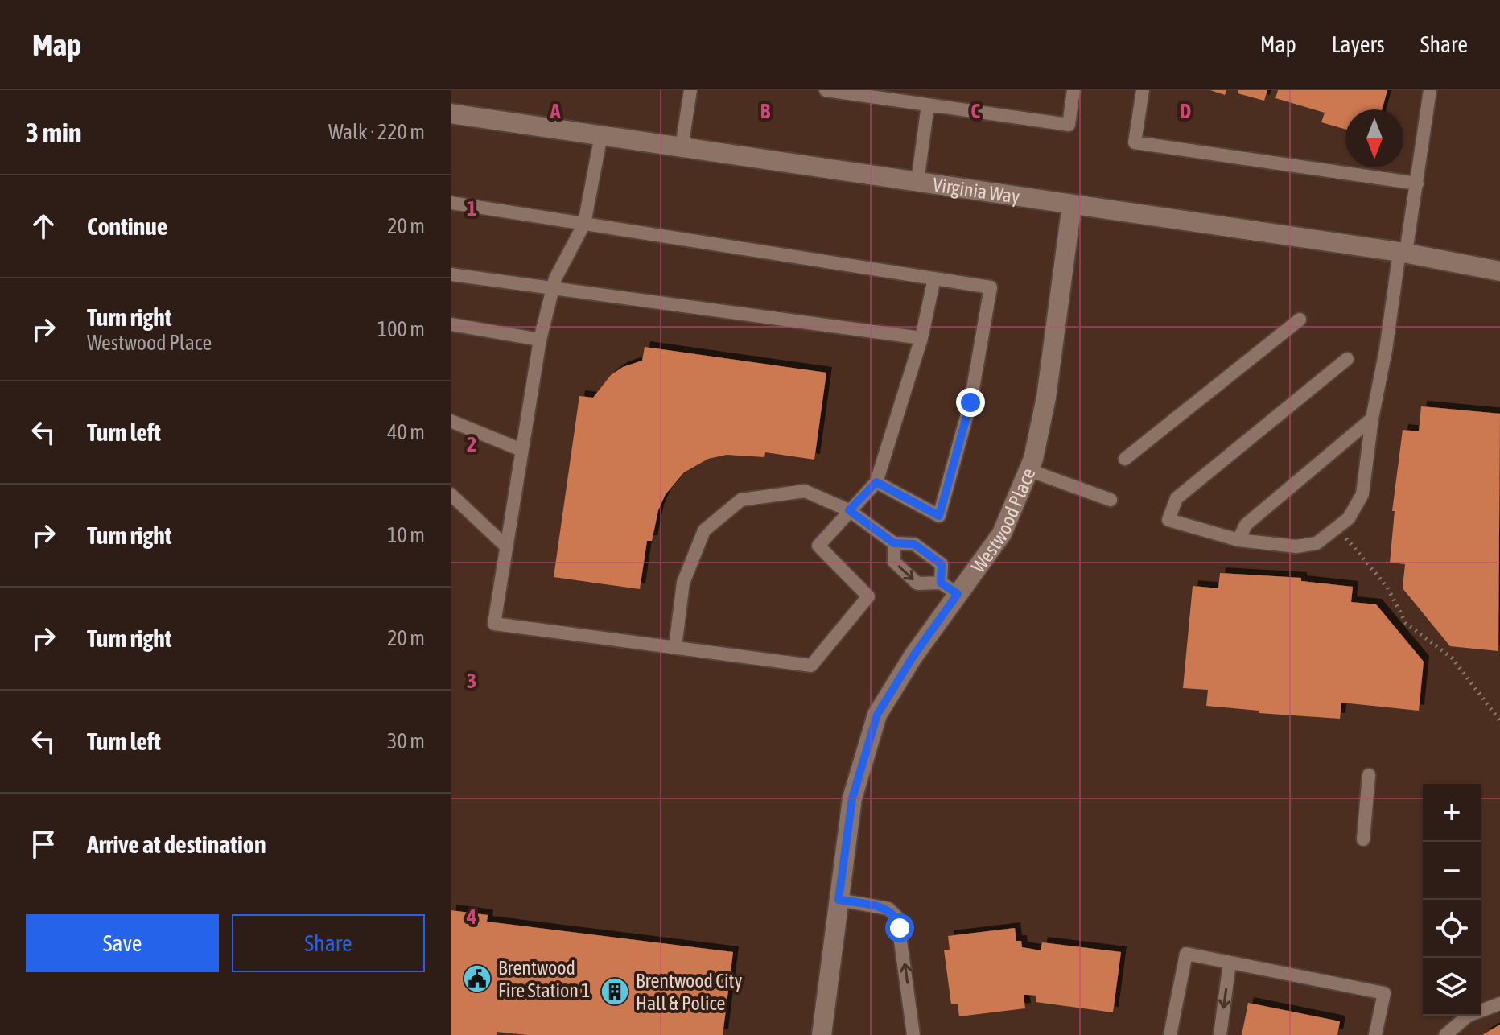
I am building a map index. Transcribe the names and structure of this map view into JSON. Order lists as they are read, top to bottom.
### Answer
{
  "streets": {
    "street": ["Virginia Way", "Westwood Place"]
  },
  "crossings": [
    ["Virginia Way", "Westwood Place"]
  ],
  "places": {
    "public building": ["Brentwood Fire Station 1"],
    "building": ["Brentwood City Hall & Police"]
  },
  "north": "bottom",
  "page": {
    "header": "Map",
    "nav": ["Map", "Layers", "Share"],
    "heading": ["3 min", "Walk · 220 m"],
    "list": [
      ["Continue", "20 m"],
      ["Turn right", "Westwood Place", "100 m"],
      ["Turn left", "40 m"],
      ["Turn right", "10 m"],
      ["Turn right", "20 m"],
      ["Turn left", "30 m"],
      "Arrive at destination"
    ],
    "map_buttons": ["+", "−"],
    "buttons": ["Save", "Share"]
  },
  "grid": {
    "columns": [
      "A",
      "B",
      "C",
      "D"
    ],
    "rows": [
      "1",
      "2",
      "3",
      "4"
    ]
  }
}
